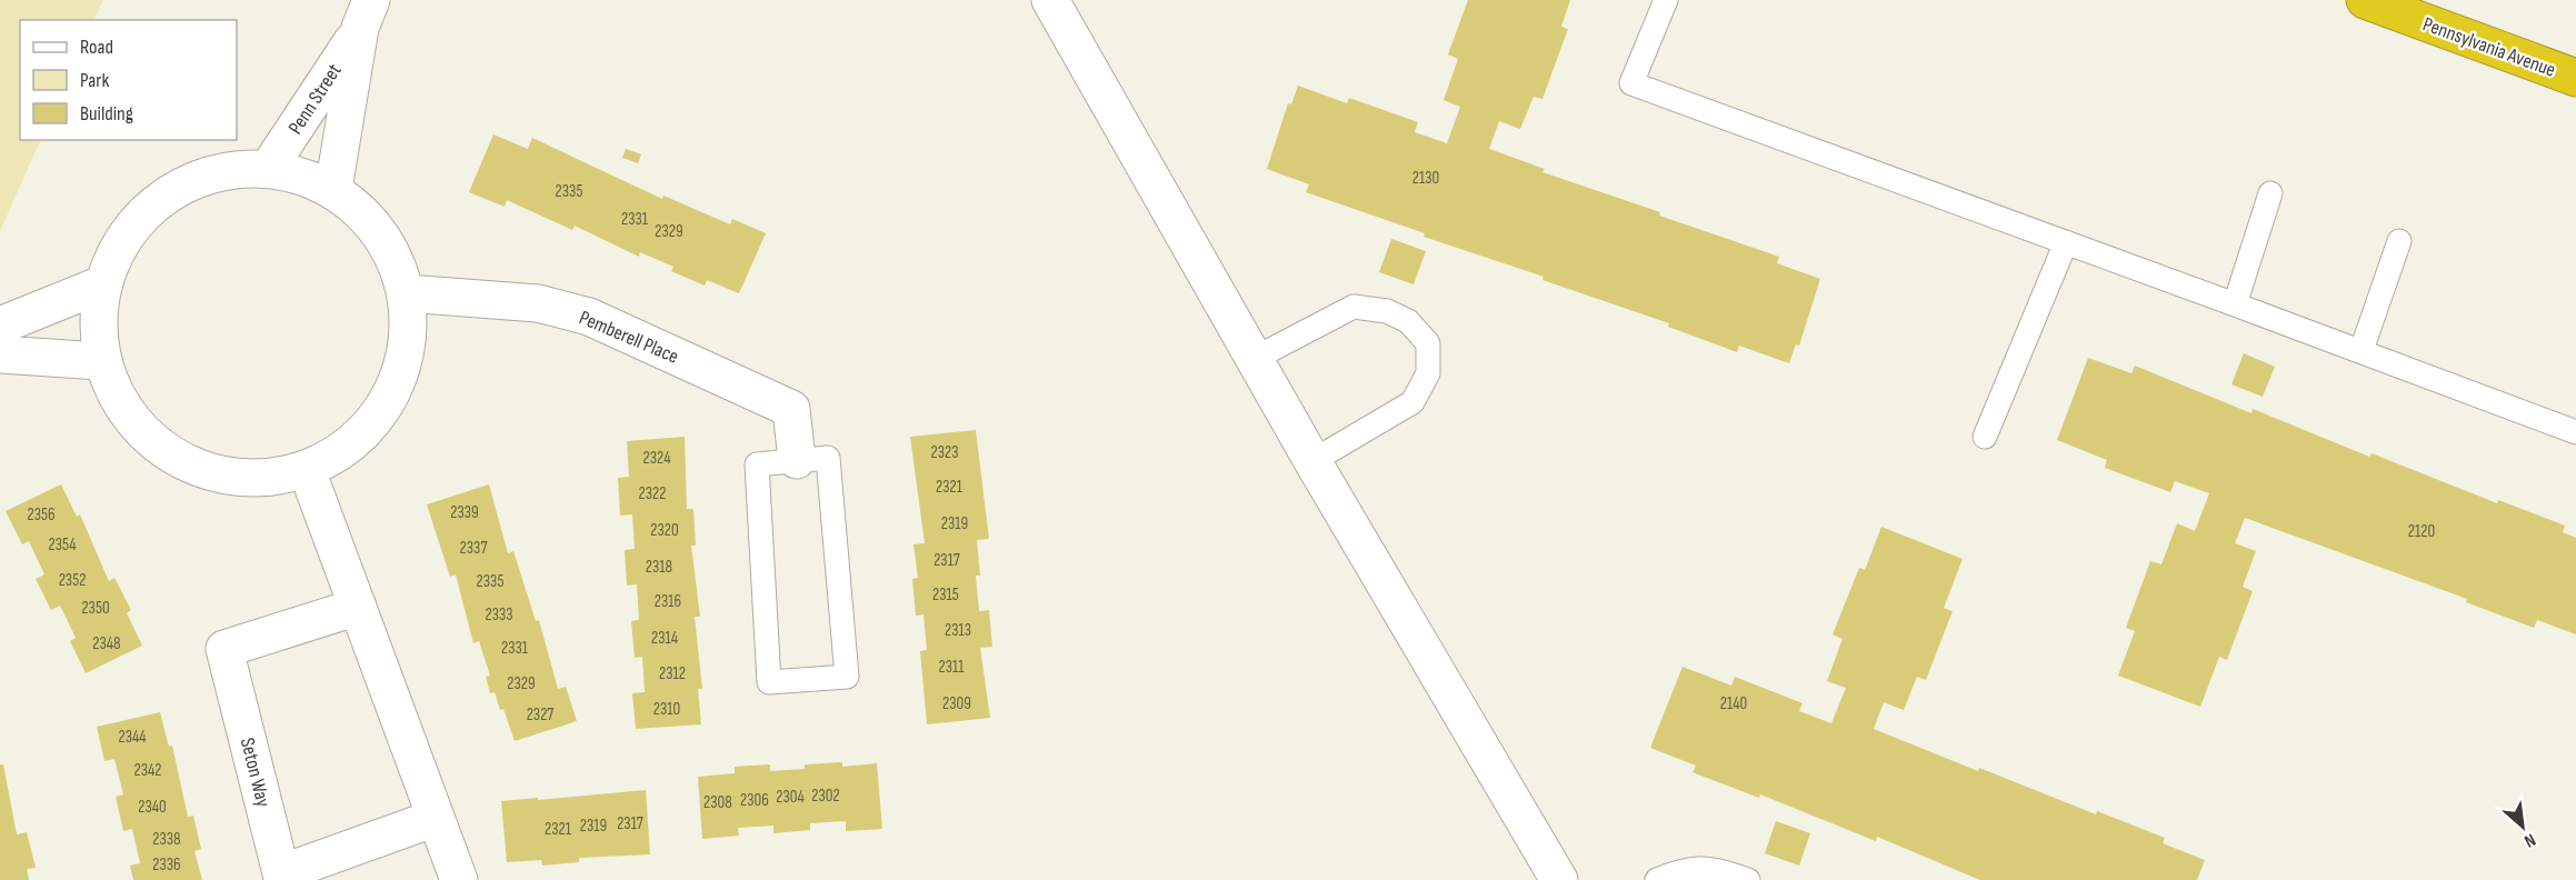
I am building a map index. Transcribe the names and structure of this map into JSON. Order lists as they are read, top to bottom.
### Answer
{
  "streets": {
    "highway": ["Pennsylvania Avenue"],
    "street": ["Penn Street", "Pemberell Place", "Seton Way"]
  },
  "house_numbers": [
    "2130",
    "2335",
    "2331",
    "2329",
    "2323",
    "2324",
    "2321",
    "2322",
    "2339",
    "2356",
    "2319",
    "2320",
    "2120",
    "2354",
    "2337",
    "2317",
    "2318",
    "2352",
    "2335",
    "2315",
    "2316",
    "2350",
    "2333",
    "2313",
    "2314",
    "2348",
    "2331",
    "2311",
    "2312",
    "2329",
    "2309",
    "2140",
    "2310",
    "2327",
    "2344",
    "2342",
    "2302",
    "2304",
    "2306",
    "2308",
    "2340",
    "2317",
    "2319",
    "2321",
    "2338",
    "2336"
  ],
  "legend": ["Road", "Park", "Building"],
  "north": "bottom right"
}
